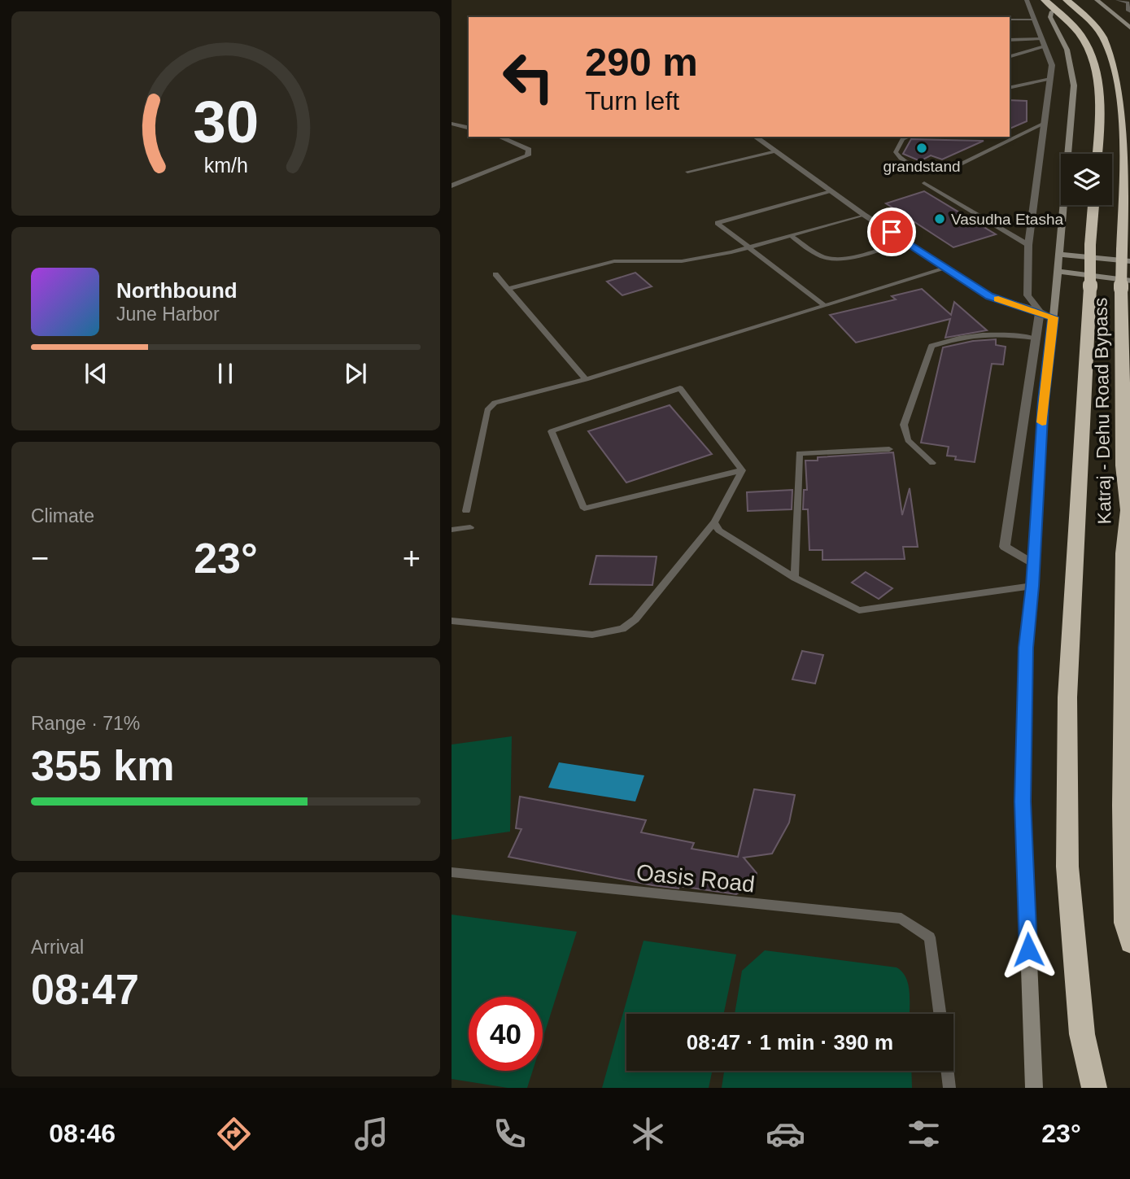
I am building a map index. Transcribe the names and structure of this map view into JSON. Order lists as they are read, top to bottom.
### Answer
{
  "streets": {
    "highway": ["Katraj - Dehu Road Bypass"],
    "lane": ["Oasis Road"]
  },
  "places": ["grandstand", "Vasudha Etasha"],
  "page": {
    "turn": ["290 m", "Turn left"],
    "song": ["Northbound", "June Harbor"],
    "tile": [
      "Climate",
      ["Range · 71%", "355 km"],
      ["Arrival", "08:47"]
    ],
    "heat": ["−", "23°", "+"],
    "limit": "40",
    "trip": "08:47 · 1 min · 390 m",
    "tabs": ["08:46", "23°"],
    "gauge": ["30", "km/h"]
  }
}
